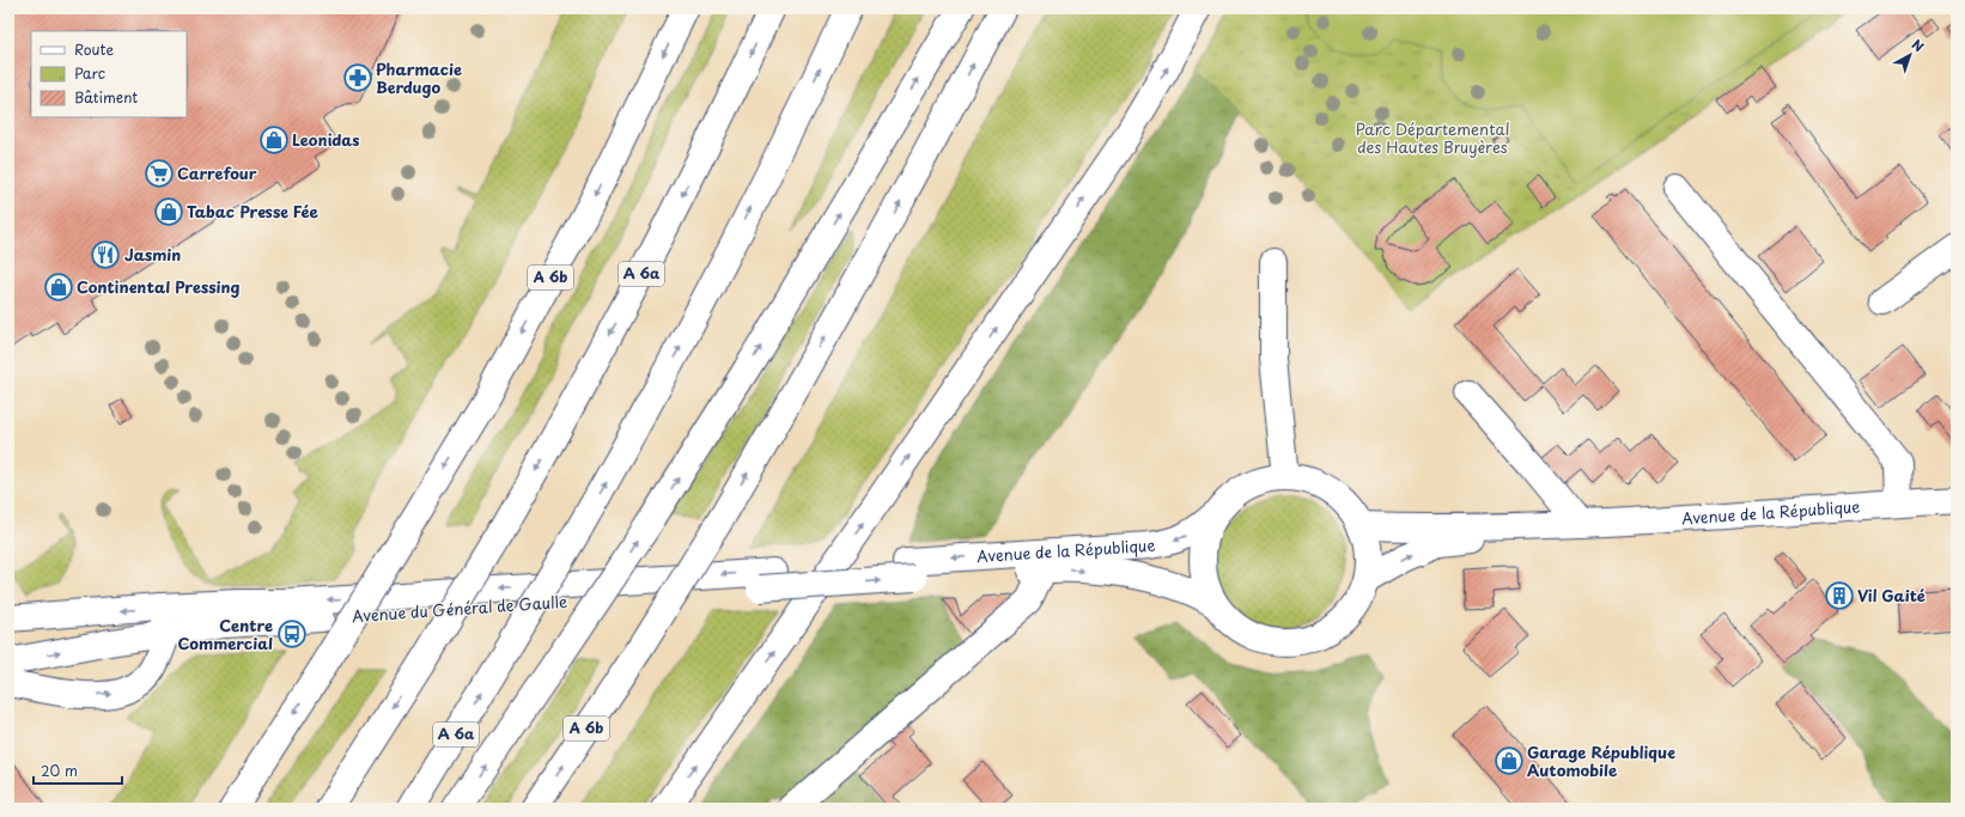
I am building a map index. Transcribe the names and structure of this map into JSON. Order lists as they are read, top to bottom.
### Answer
{
  "streets": {
    "main road": [
      "A 6a",
      "A 6b",
      "Avenue de la République",
      "Avenue du Général de Gaulle"
    ]
  },
  "crossings": [
    ["Avenue de la République", "Avenue du Général de Gaulle"]
  ],
  "parks": ["Parc Départemental des Hautes Bruyères"],
  "places": {
    "pharmacy": ["Pharmacie Berdugo"],
    "shop": [
      "Leonidas",
      "Tabac Presse Fée",
      "Continental Pressing",
      "Garage République Automobile"
    ],
    "supermarket": ["Carrefour"],
    "restaurant": ["Jasmin"],
    "building": ["Vil Gaité"],
    "bus stop": ["Centre Commercial"]
  },
  "legend": ["Route", "Parc", "Bâtiment"],
  "scale_bar": "20 m",
  "north": "top right"
}
